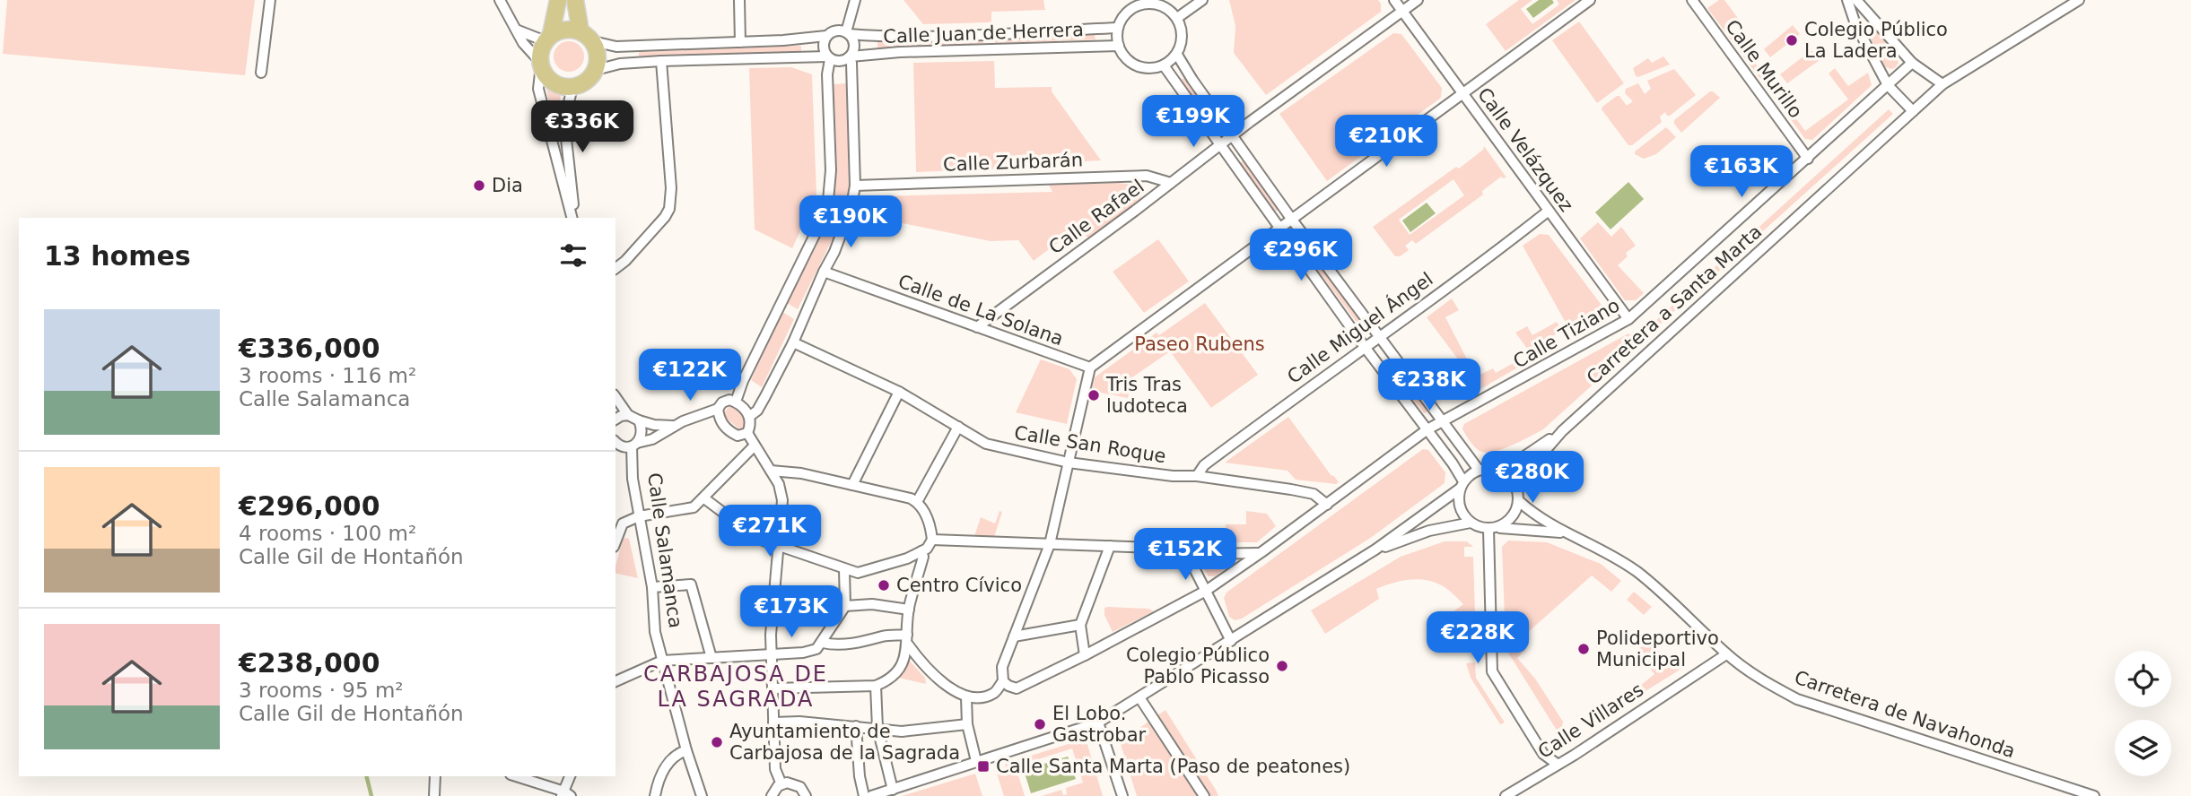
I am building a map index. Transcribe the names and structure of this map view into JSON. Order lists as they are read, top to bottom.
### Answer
{
  "streets": {
    "street": [
      "Calle Juan de Herrera",
      "Calle Murillo",
      "Calle Velázquez",
      "Calle Zurbarán",
      "Calle Rafael",
      "Carretera a Santa Marta",
      "Calle de La Solana",
      "Calle Miguel Ángel",
      "Calle Tiziano",
      "Calle San Roque",
      "Calle Salamanca",
      "Carretera de Navahonda",
      "Calle Villares"
    ]
  },
  "crossings": [
    ["Calle Murillo", "Calle Tiziano"],
    ["Calle Velázquez", "Calle Rafael"],
    ["Calle Velázquez", "Calle Miguel Ángel"],
    ["Calle Velázquez", "Calle Tiziano"],
    ["Calle Zurbarán", "Calle Rafael"],
    ["Calle Rafael", "Calle de La Solana"],
    ["Carretera a Santa Marta", "Carretera de Navahonda"],
    ["Calle Miguel Ángel", "Calle San Roque"],
    ["Calle Tiziano", "Calle San Roque"],
    ["Carretera de Navahonda", "Calle Villares"]
  ],
  "districts": ["CARBAJOSA DE LA SAGRADA"],
  "parks": ["Paseo Rubens"],
  "places": {
    "other": [
      "Colegio Público La Ladera",
      "Dia",
      "Tris Tras ludoteca",
      "Centro Cívico",
      "Polideportivo Municipal",
      "Colegio Público Pablo Picasso",
      "El Lobo. Gastrobar",
      "Ayuntamiento de Carbajosa de la Sagrada"
    ],
    "transit": ["Calle Santa Marta (Paso de peatones)"]
  },
  "page": {
    "price": [
      "€199K",
      "€336K",
      "€210K",
      "€163K",
      "€190K",
      "€296K",
      "€122K",
      "€238K",
      "€280K",
      "€271K",
      "€152K",
      "€173K",
      "€228K"
    ],
    "heading": "13 homes",
    "list": [
      {
        "name": "€336,000",
        "note": "3 rooms · 116 m² · Calle Salamanca"
      },
      {
        "name": "€296,000",
        "note": "4 rooms · 100 m² · Calle Gil de Hontañón"
      },
      {
        "name": "€238,000",
        "note": "3 rooms · 95 m² · Calle Gil de Hontañón"
      }
    ]
  }
}
